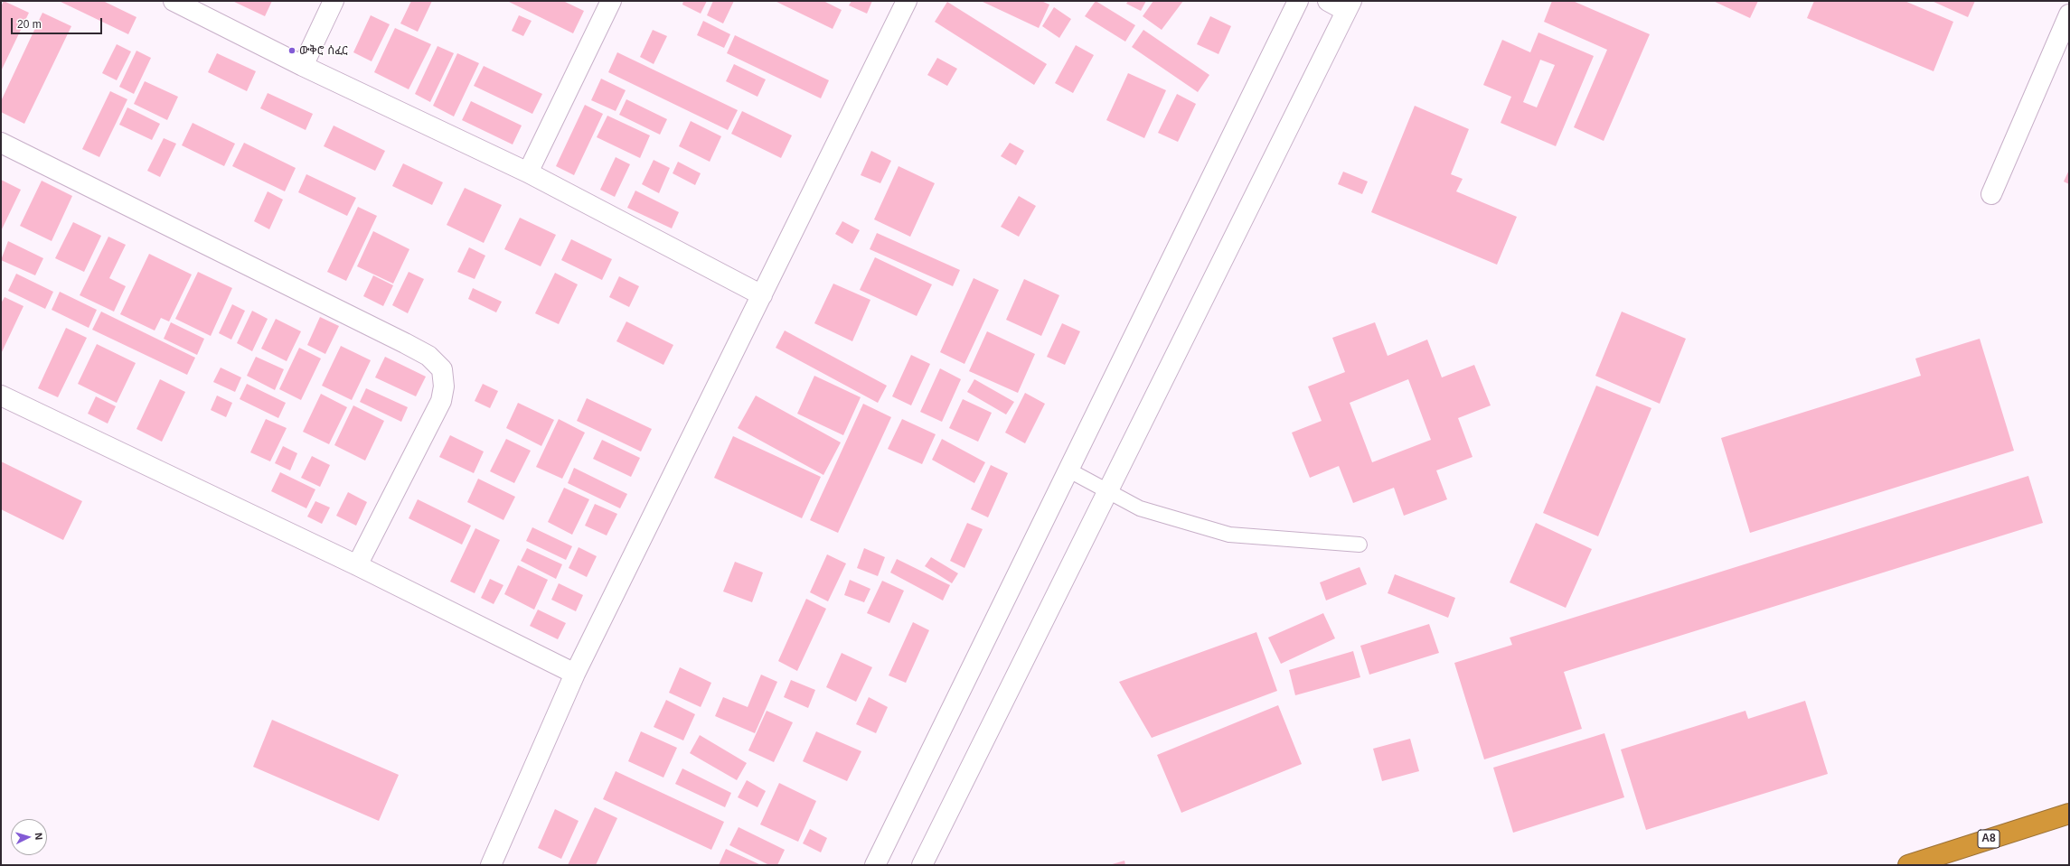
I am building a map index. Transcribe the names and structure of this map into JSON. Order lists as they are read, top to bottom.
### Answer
{
  "streets": {
    "highway": ["A8"]
  },
  "places": ["ውቅሮ ሰፈር"],
  "scale_bar": "20 m",
  "north": "right"
}
